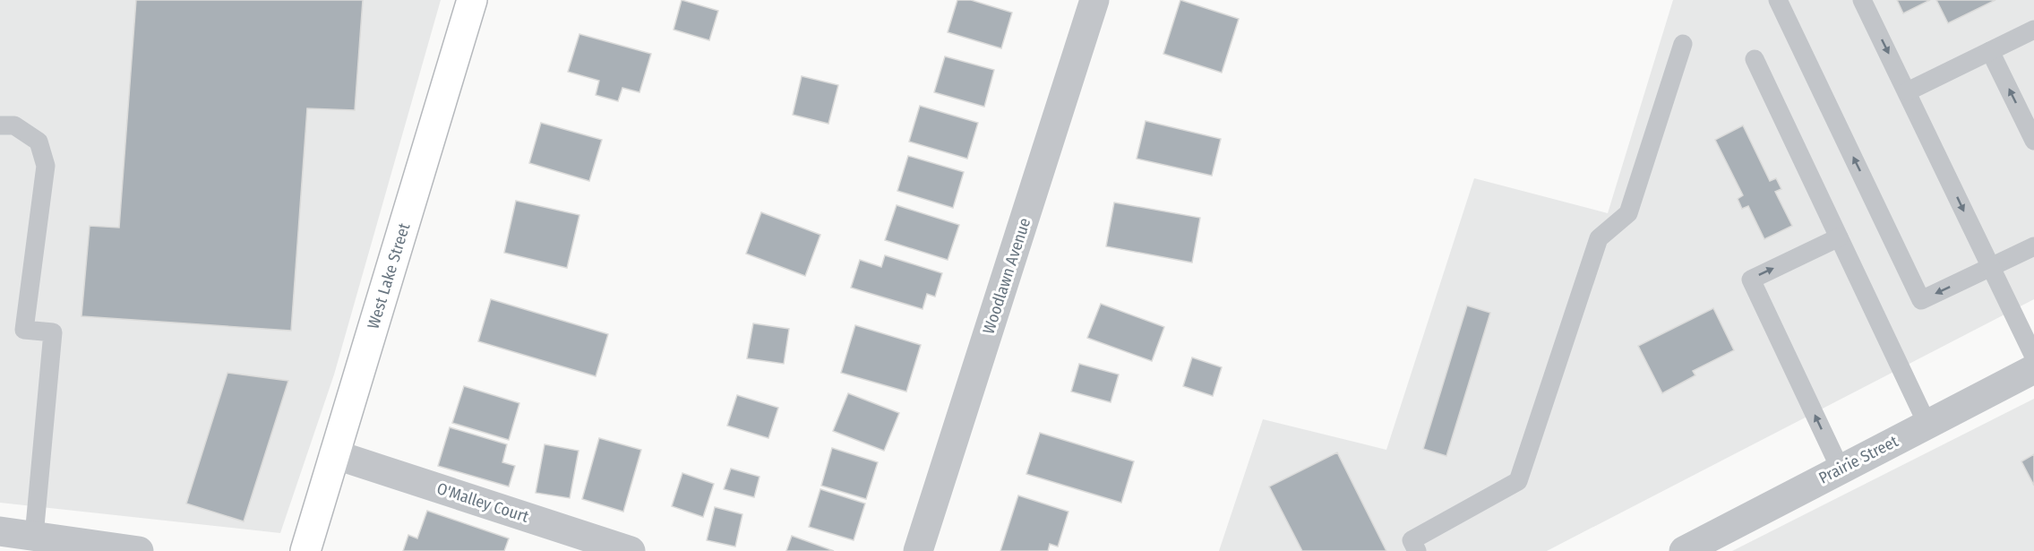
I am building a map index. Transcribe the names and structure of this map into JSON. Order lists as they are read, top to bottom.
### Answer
{
  "streets": {
    "main road": ["West Lake Street"],
    "street": ["Woodlawn Avenue", "Prairie Street", "O'Malley Court"]
  },
  "crossings": [
    ["West Lake Street", "O'Malley Court"]
  ]
}
